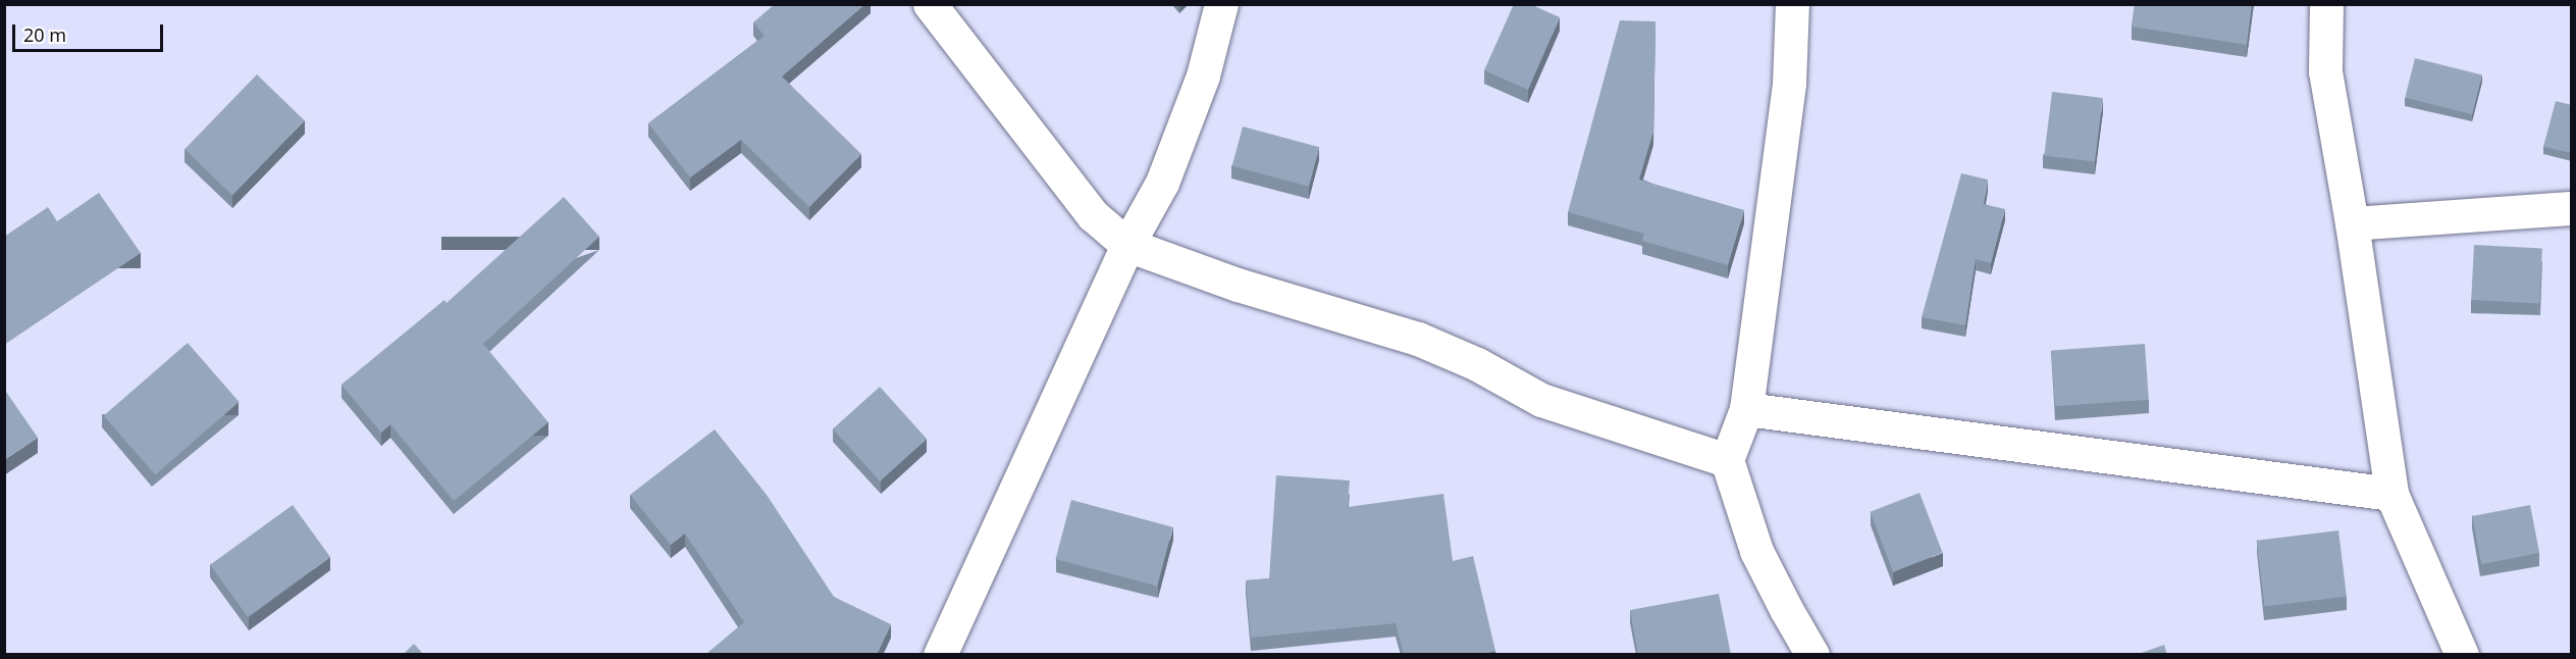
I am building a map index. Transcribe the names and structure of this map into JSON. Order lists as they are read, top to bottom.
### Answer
{
  "scale_bar": "20 m"
}
